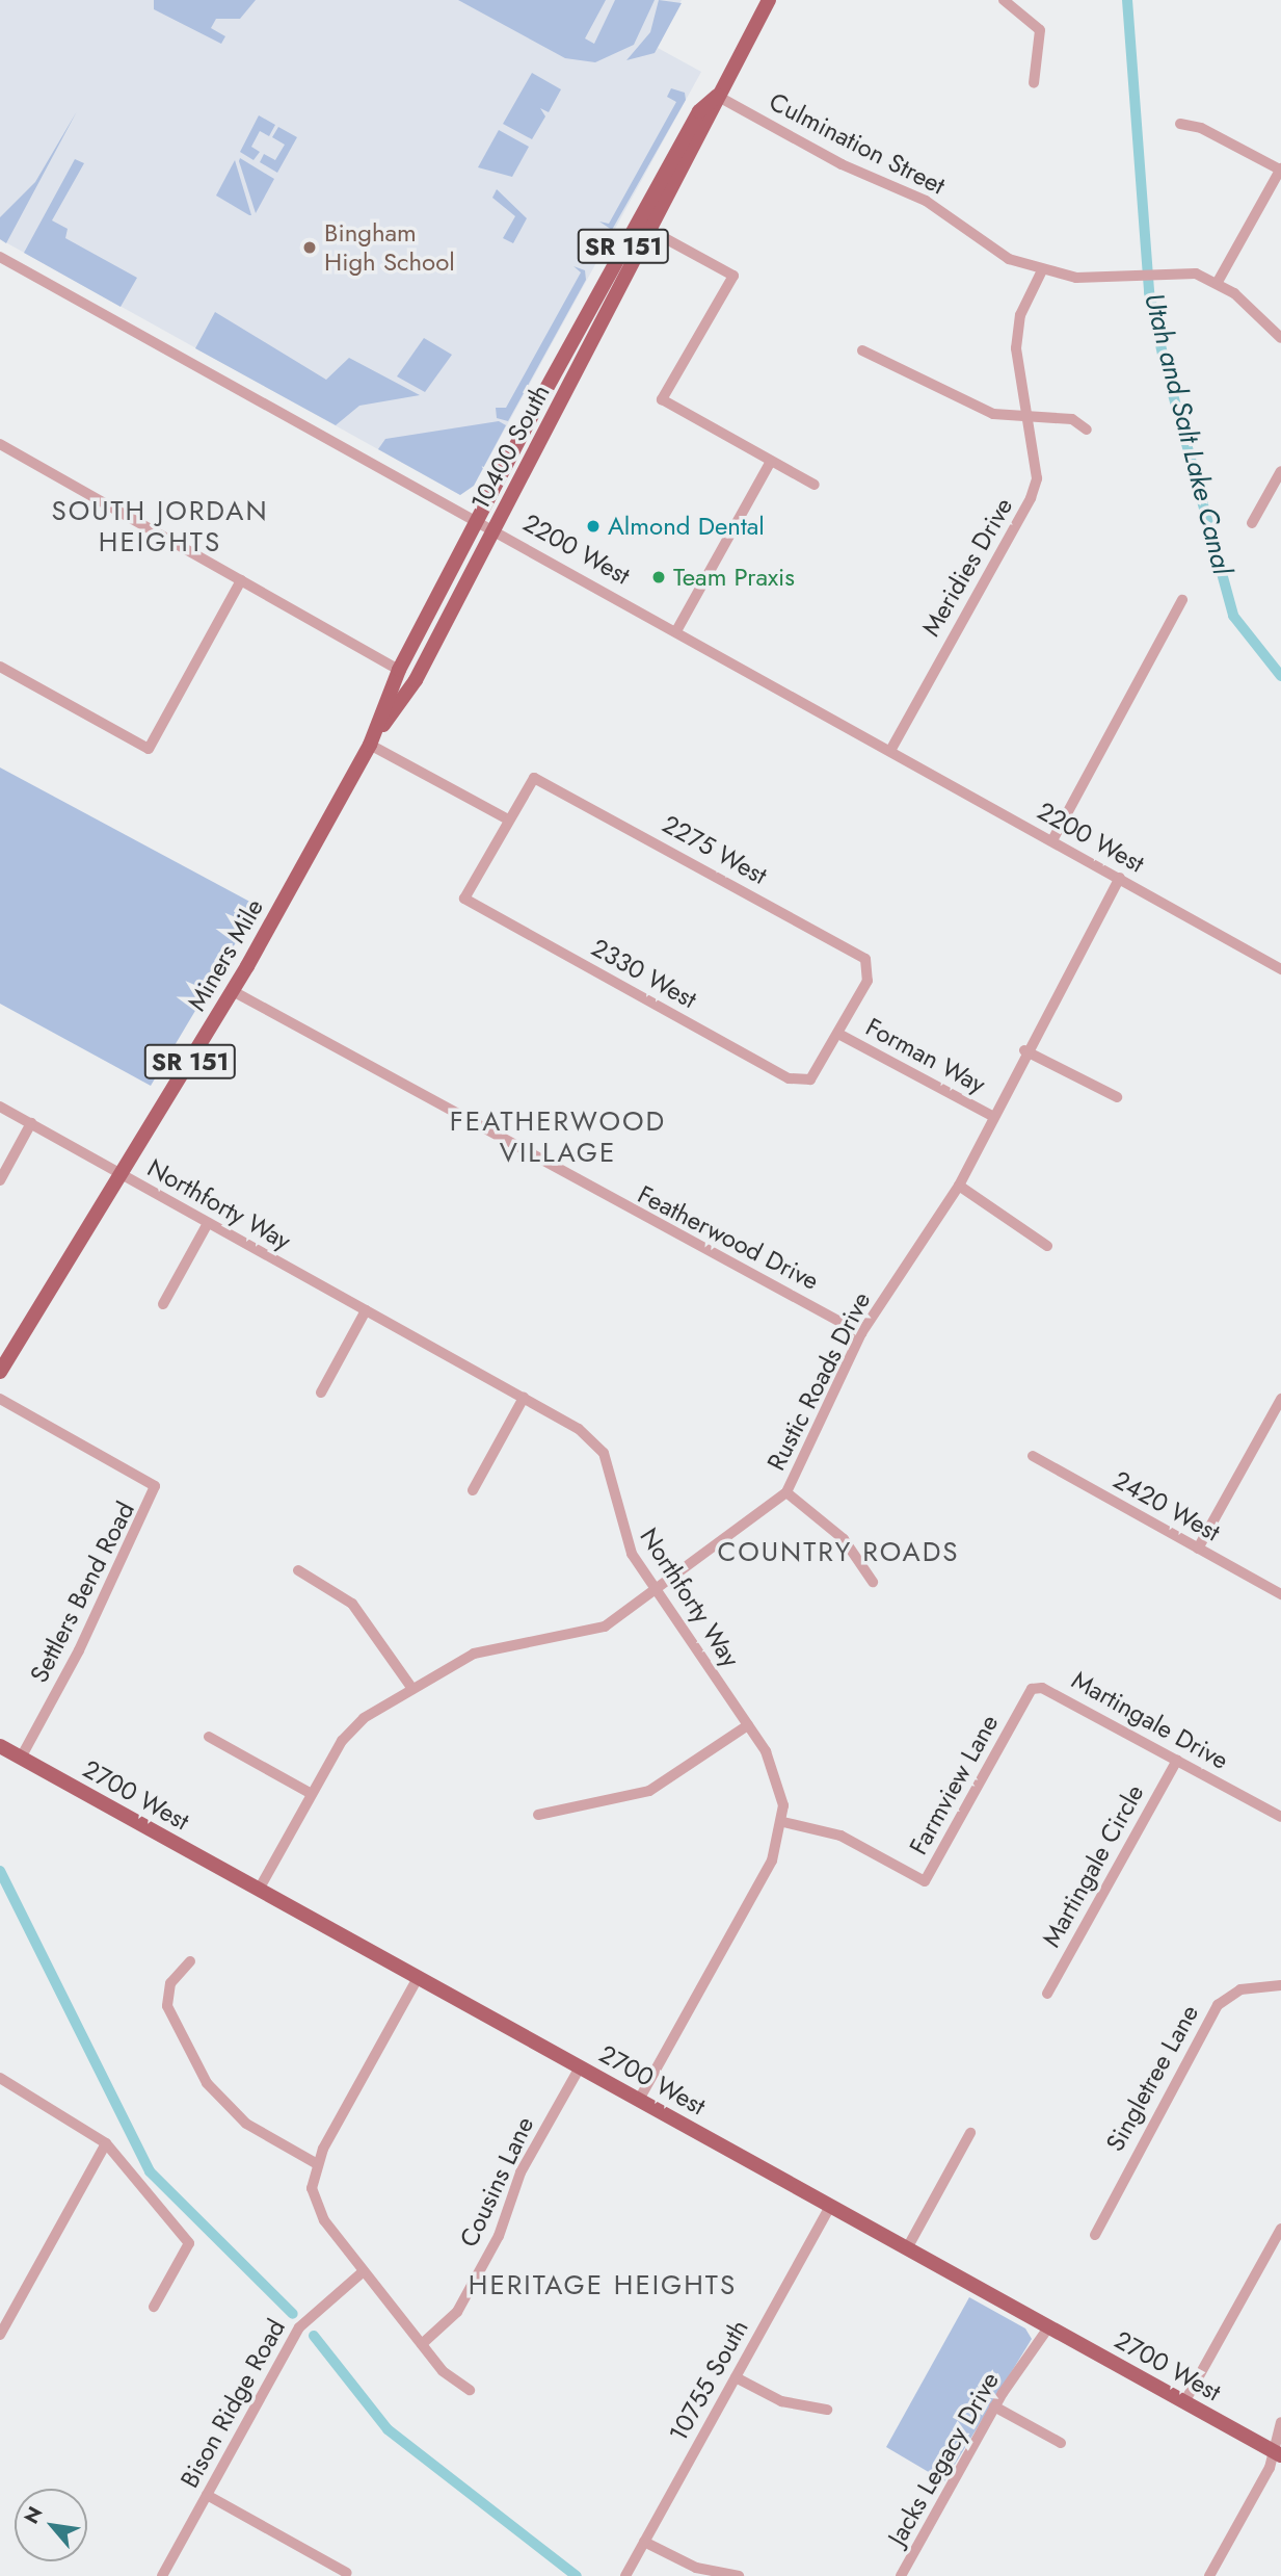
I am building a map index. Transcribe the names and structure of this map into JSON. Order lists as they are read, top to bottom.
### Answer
{
  "streets": {
    "main road": [
      "SR 151",
      "10400 South",
      "Miners Mile",
      "2700 West"
    ],
    "street": [
      "Culmination Street",
      "2200 West",
      "Meridies Drive",
      "2275 West",
      "2330 West",
      "Forman Way",
      "Northforty Way",
      "Featherwood Drive",
      "Rustic Roads Drive",
      "2420 West",
      "Settlers Bend Road",
      "Martingale Drive",
      "Farmview Lane",
      "Martingale Circle",
      "Singletree Lane",
      "Cousins Lane",
      "10755 South",
      "Bison Ridge Road",
      "Jacks Legacy Drive"
    ]
  },
  "crossings": [
    ["Culmination Street", "SR 151"],
    ["Culmination Street", "10400 South"],
    ["Culmination Street", "Meridies Drive"],
    ["SR 151", "10400 South"],
    ["10400 South", "2200 West"],
    ["10400 South", "Miners Mile"],
    ["2200 West", "Meridies Drive"],
    ["2200 West", "Rustic Roads Drive"],
    ["2275 West", "2330 West"],
    ["2275 West", "Forman Way"],
    ["Miners Mile", "Northforty Way"],
    ["Miners Mile", "Featherwood Drive"],
    ["2330 West", "Forman Way"],
    ["Forman Way", "Rustic Roads Drive"],
    ["Northforty Way", "Rustic Roads Drive"],
    ["Northforty Way", "Farmview Lane"],
    ["Northforty Way", "2700 West"],
    ["Featherwood Drive", "Rustic Roads Drive"],
    ["Rustic Roads Drive", "2700 West"],
    ["Settlers Bend Road", "2700 West"],
    ["Martingale Drive", "Farmview Lane"],
    ["Martingale Drive", "Martingale Circle"],
    ["2700 West", "Cousins Lane"],
    ["2700 West", "10755 South"],
    ["2700 West", "Jacks Legacy Drive"]
  ],
  "districts": [
    "SOUTH JORDAN HEIGHTS",
    "FEATHERWOOD VILLAGE",
    "COUNTRY ROADS",
    "HERITAGE HEIGHTS"
  ],
  "water": ["Utah and Salt Lake Canal"],
  "places": ["Bingham High School", "Almond Dental", "Team Praxis"],
  "north": "top left"
}
